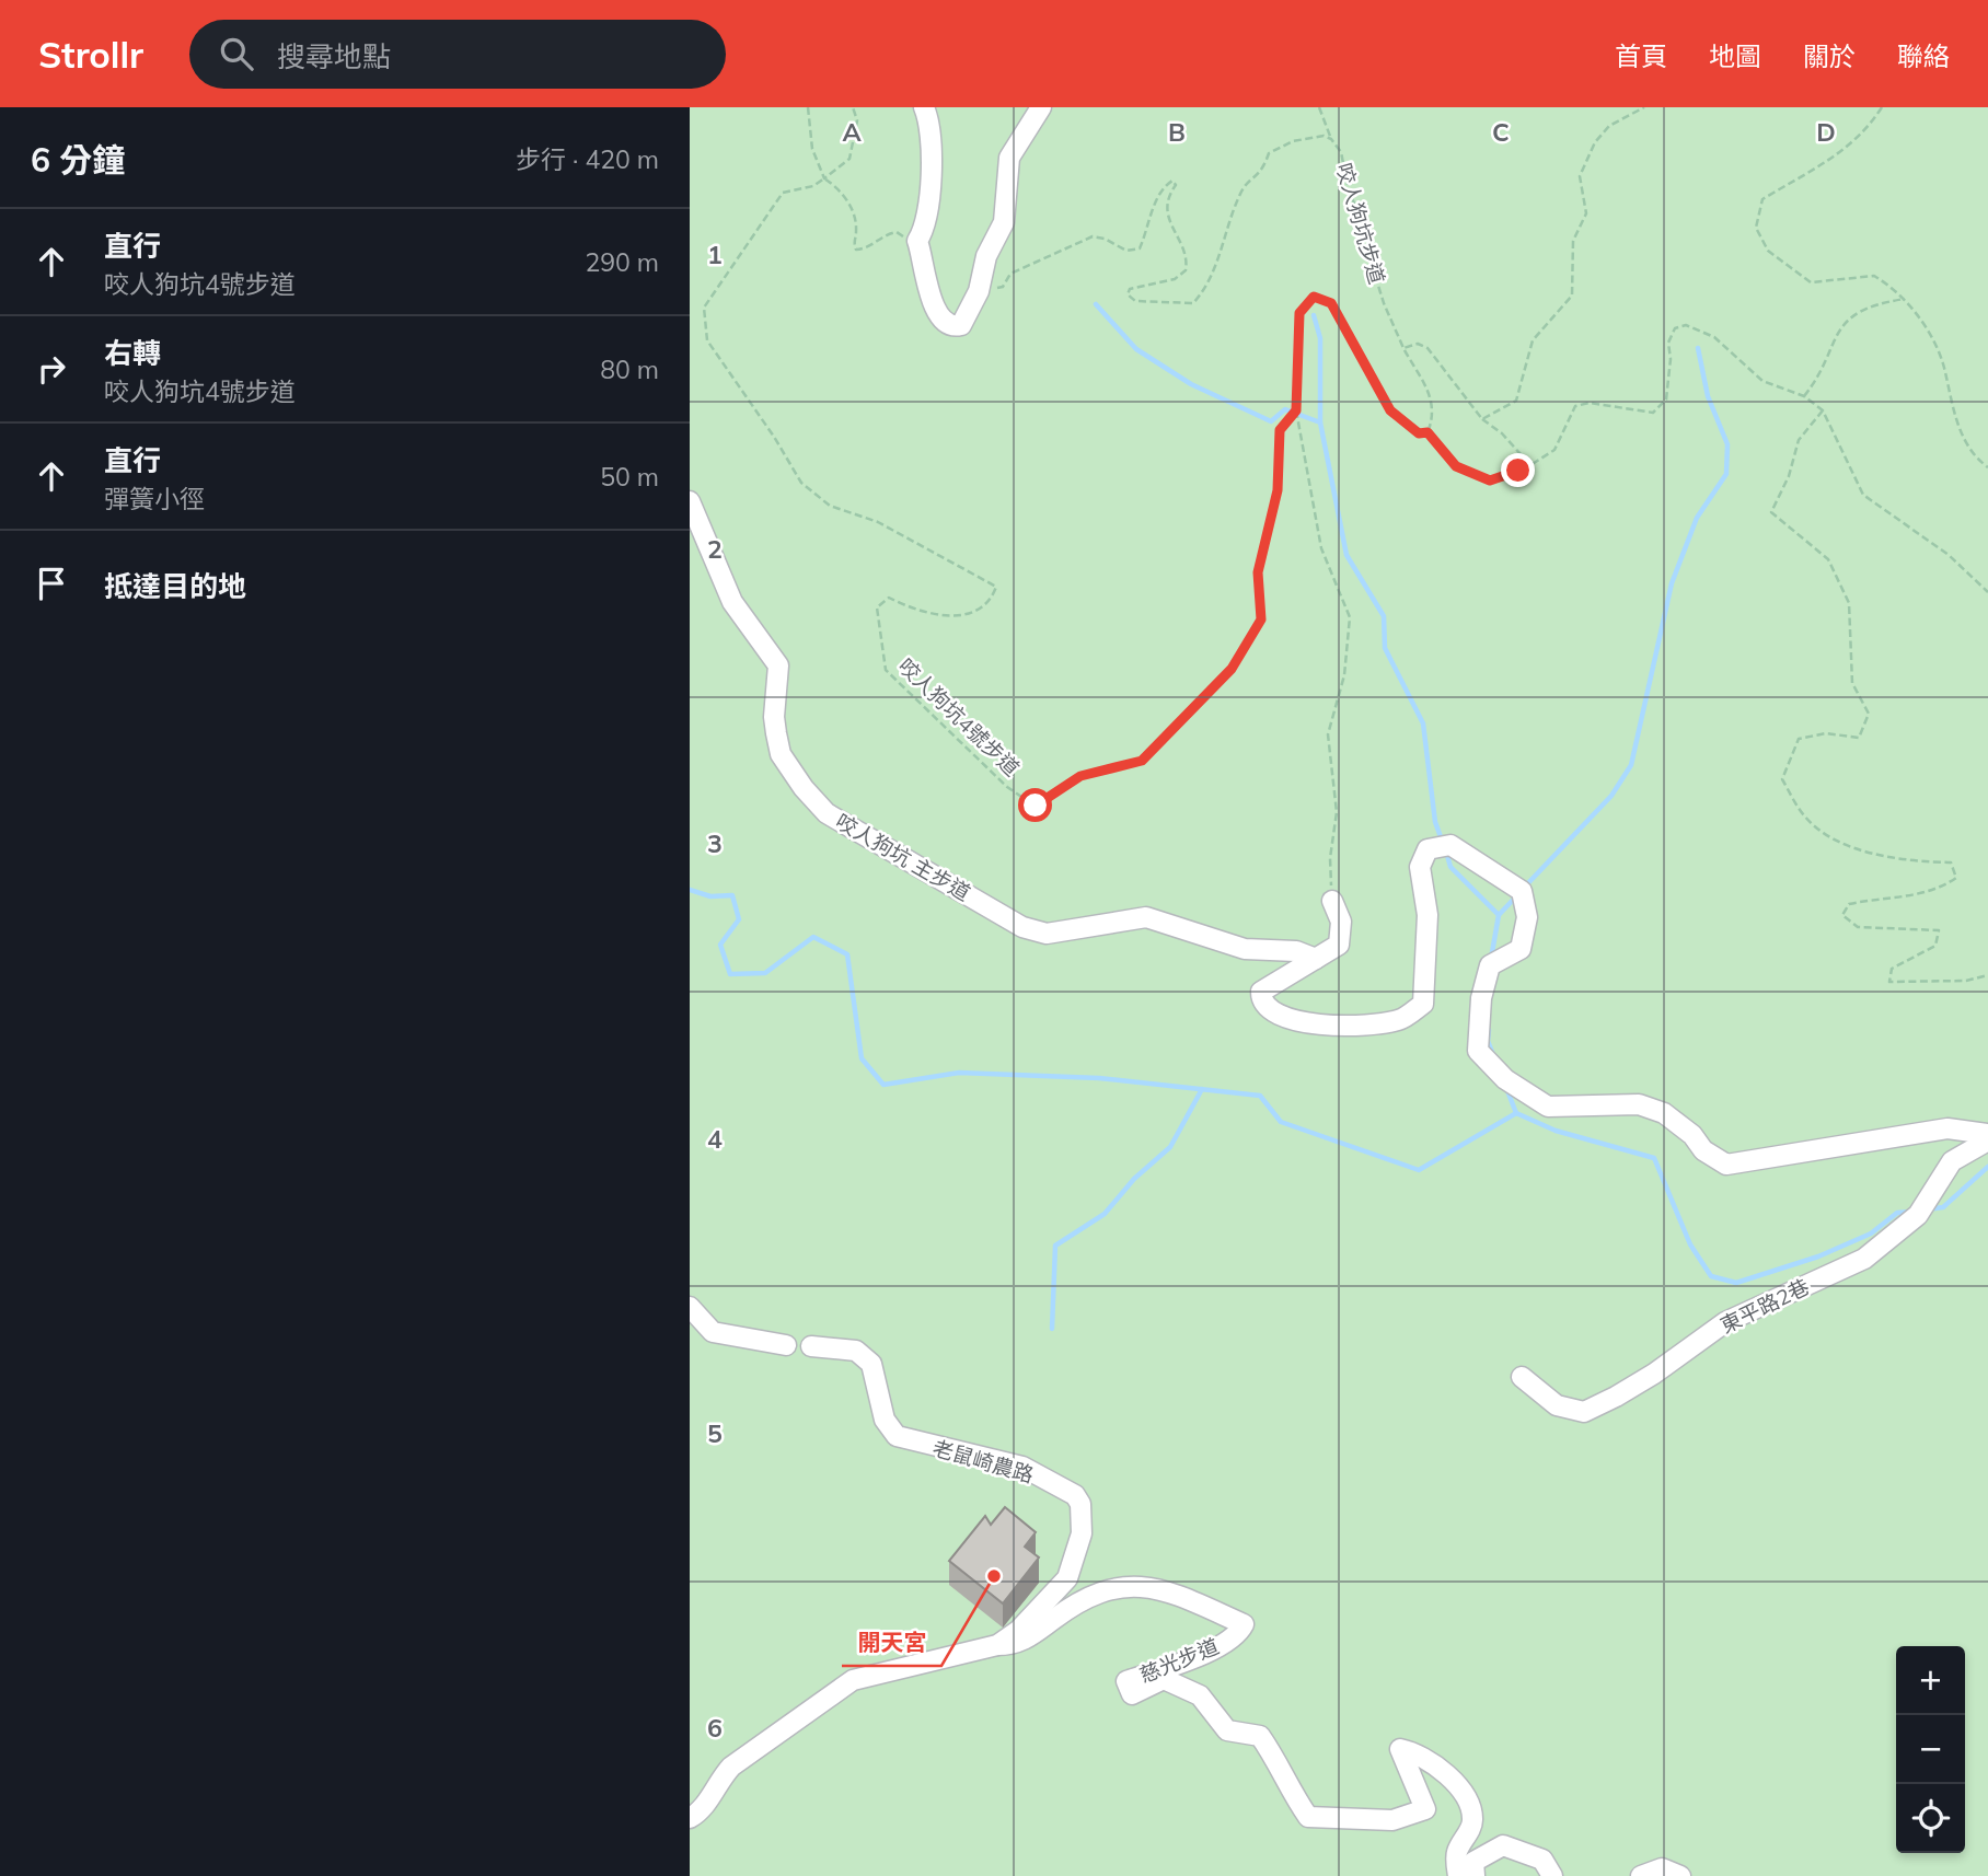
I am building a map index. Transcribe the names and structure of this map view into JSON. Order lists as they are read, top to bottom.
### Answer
{
  "streets": {
    "street": [
      "咬人狗坑 主步道",
      "東平路2巷",
      "老鼠崎農路",
      "慈光步道"
    ],
    "path": ["咬人狗坑步道", "咬人狗坑4號步道"]
  },
  "crossings": [
    ["咬人狗坑步道", "咬人狗坑4號步道"],
    ["老鼠崎農路", "慈光步道"]
  ],
  "places": ["開天宮"],
  "page": {
    "header": "Strollr",
    "search": "搜尋地點",
    "nav": [
      "首頁",
      "地圖",
      "關於",
      "聯絡"
    ],
    "heading": ["6 分鐘", "步行 · 420 m"],
    "list": [
      ["直行", "咬人狗坑4號步道", "290 m"],
      ["右轉", "咬人狗坑4號步道", "80 m"],
      ["直行", "彈簧小徑", "50 m"],
      "抵達目的地"
    ],
    "map_buttons": ["+", "−"]
  },
  "grid": {
    "columns": [
      "A",
      "B",
      "C",
      "D"
    ],
    "rows": [
      "1",
      "2",
      "3",
      "4",
      "5",
      "6"
    ]
  }
}
